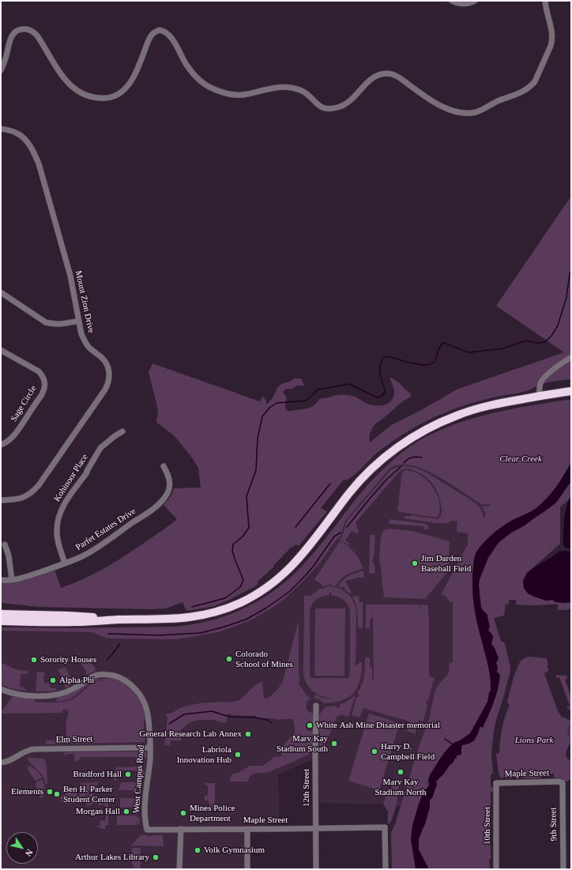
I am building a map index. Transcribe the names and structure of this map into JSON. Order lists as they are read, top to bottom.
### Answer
{
  "streets": {
    "street": [
      "Mount Zion Drive",
      "Sage Circle",
      "Kohinoor Place",
      "Parfet Estates Drive",
      "Elm Street",
      "Maple Street",
      "West Campus Road",
      "12th Street",
      "9th Street",
      "10th Street"
    ]
  },
  "crossings": [
    ["Kohinoor Place", "Parfet Estates Drive"],
    ["Elm Street", "West Campus Road"],
    ["Maple Street", "West Campus Road"],
    ["Maple Street", "12th Street"],
    ["Maple Street", "9th Street"],
    ["Maple Street", "10th Street"]
  ],
  "parks": ["Clear Creek", "Lions Park"],
  "places": [
    "Jim Darden Baseball Field",
    "Colorado School of Mines",
    "Sorority Houses",
    "Alpha Phi",
    "White Ash Mine Disaster memorial",
    "General Research Lab Annex",
    "Marv Kay Stadium South",
    "Harry D. Campbell Field",
    "Labriola Innovation Hub",
    "Marv Kay Stadium North",
    "Bradford Hall",
    "Elements",
    "Ben H. Parker Student Center",
    "Morgan Hall",
    "Mines Police Department",
    "Volk Gymnasium",
    "Arthur Lakes Library"
  ],
  "north": "bottom right"
}
